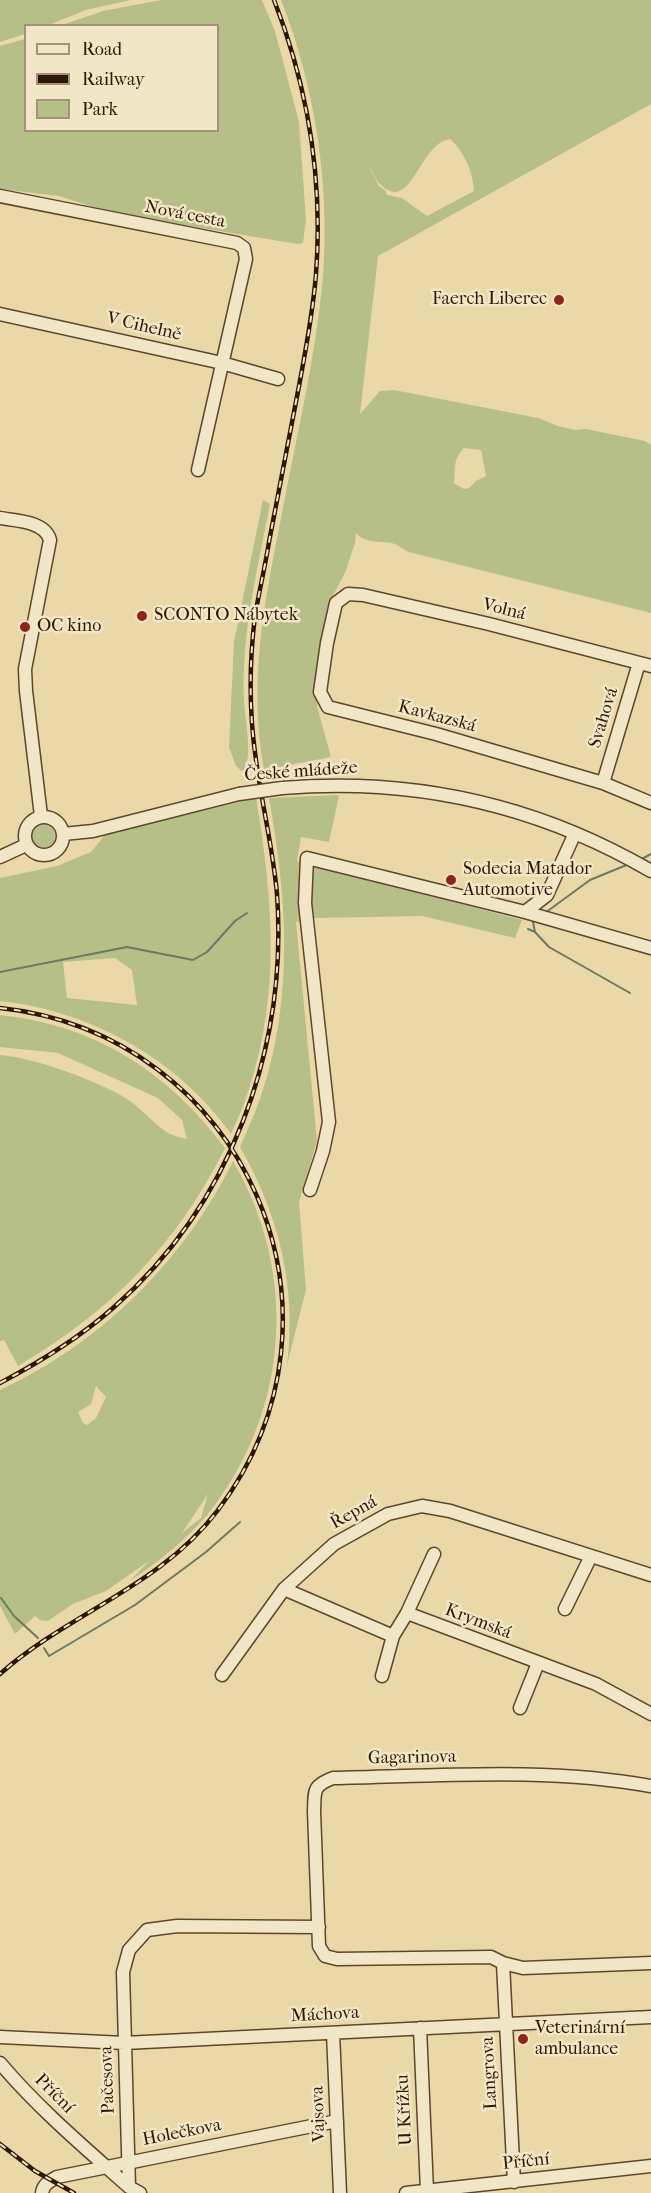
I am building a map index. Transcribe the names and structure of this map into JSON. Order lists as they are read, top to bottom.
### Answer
{
  "streets": {
    "street": [
      "Nová cesta",
      "V Cihelně",
      "Volná",
      "Kavkazská",
      "Svahová",
      "České mládeže",
      "Řepná",
      "Krymská",
      "Gagarinova",
      "Máchova",
      "Langrova",
      "Pačesova",
      "Příční",
      "U Křížku",
      "Vajsova",
      "Holečkova"
    ]
  },
  "crossings": [
    ["Nová cesta", "V Cihelně"],
    ["Volná", "Kavkazská"],
    ["Volná", "Svahová"],
    ["Kavkazská", "Svahová"],
    ["Gagarinova", "Langrova"],
    ["Gagarinova", "Pačesova"],
    ["Máchova", "Langrova"],
    ["Máchova", "Pačesova"],
    ["Máchova", "U Křížku"],
    ["Máchova", "Vajsova"],
    ["Langrova", "Příční"],
    ["Pačesova", "Příční"],
    ["Pačesova", "Holečkova"],
    ["Příční", "U Křížku"],
    ["Příční", "Holečkova"],
    ["Vajsova", "Holečkova"]
  ],
  "places": [
    "Faerch Liberec",
    "SCONTO Nábytek",
    "OC kino",
    "Sodecia Matador Automotive",
    "Veterinární ambulance"
  ],
  "legend": ["Road", "Railway", "Park"]
}
